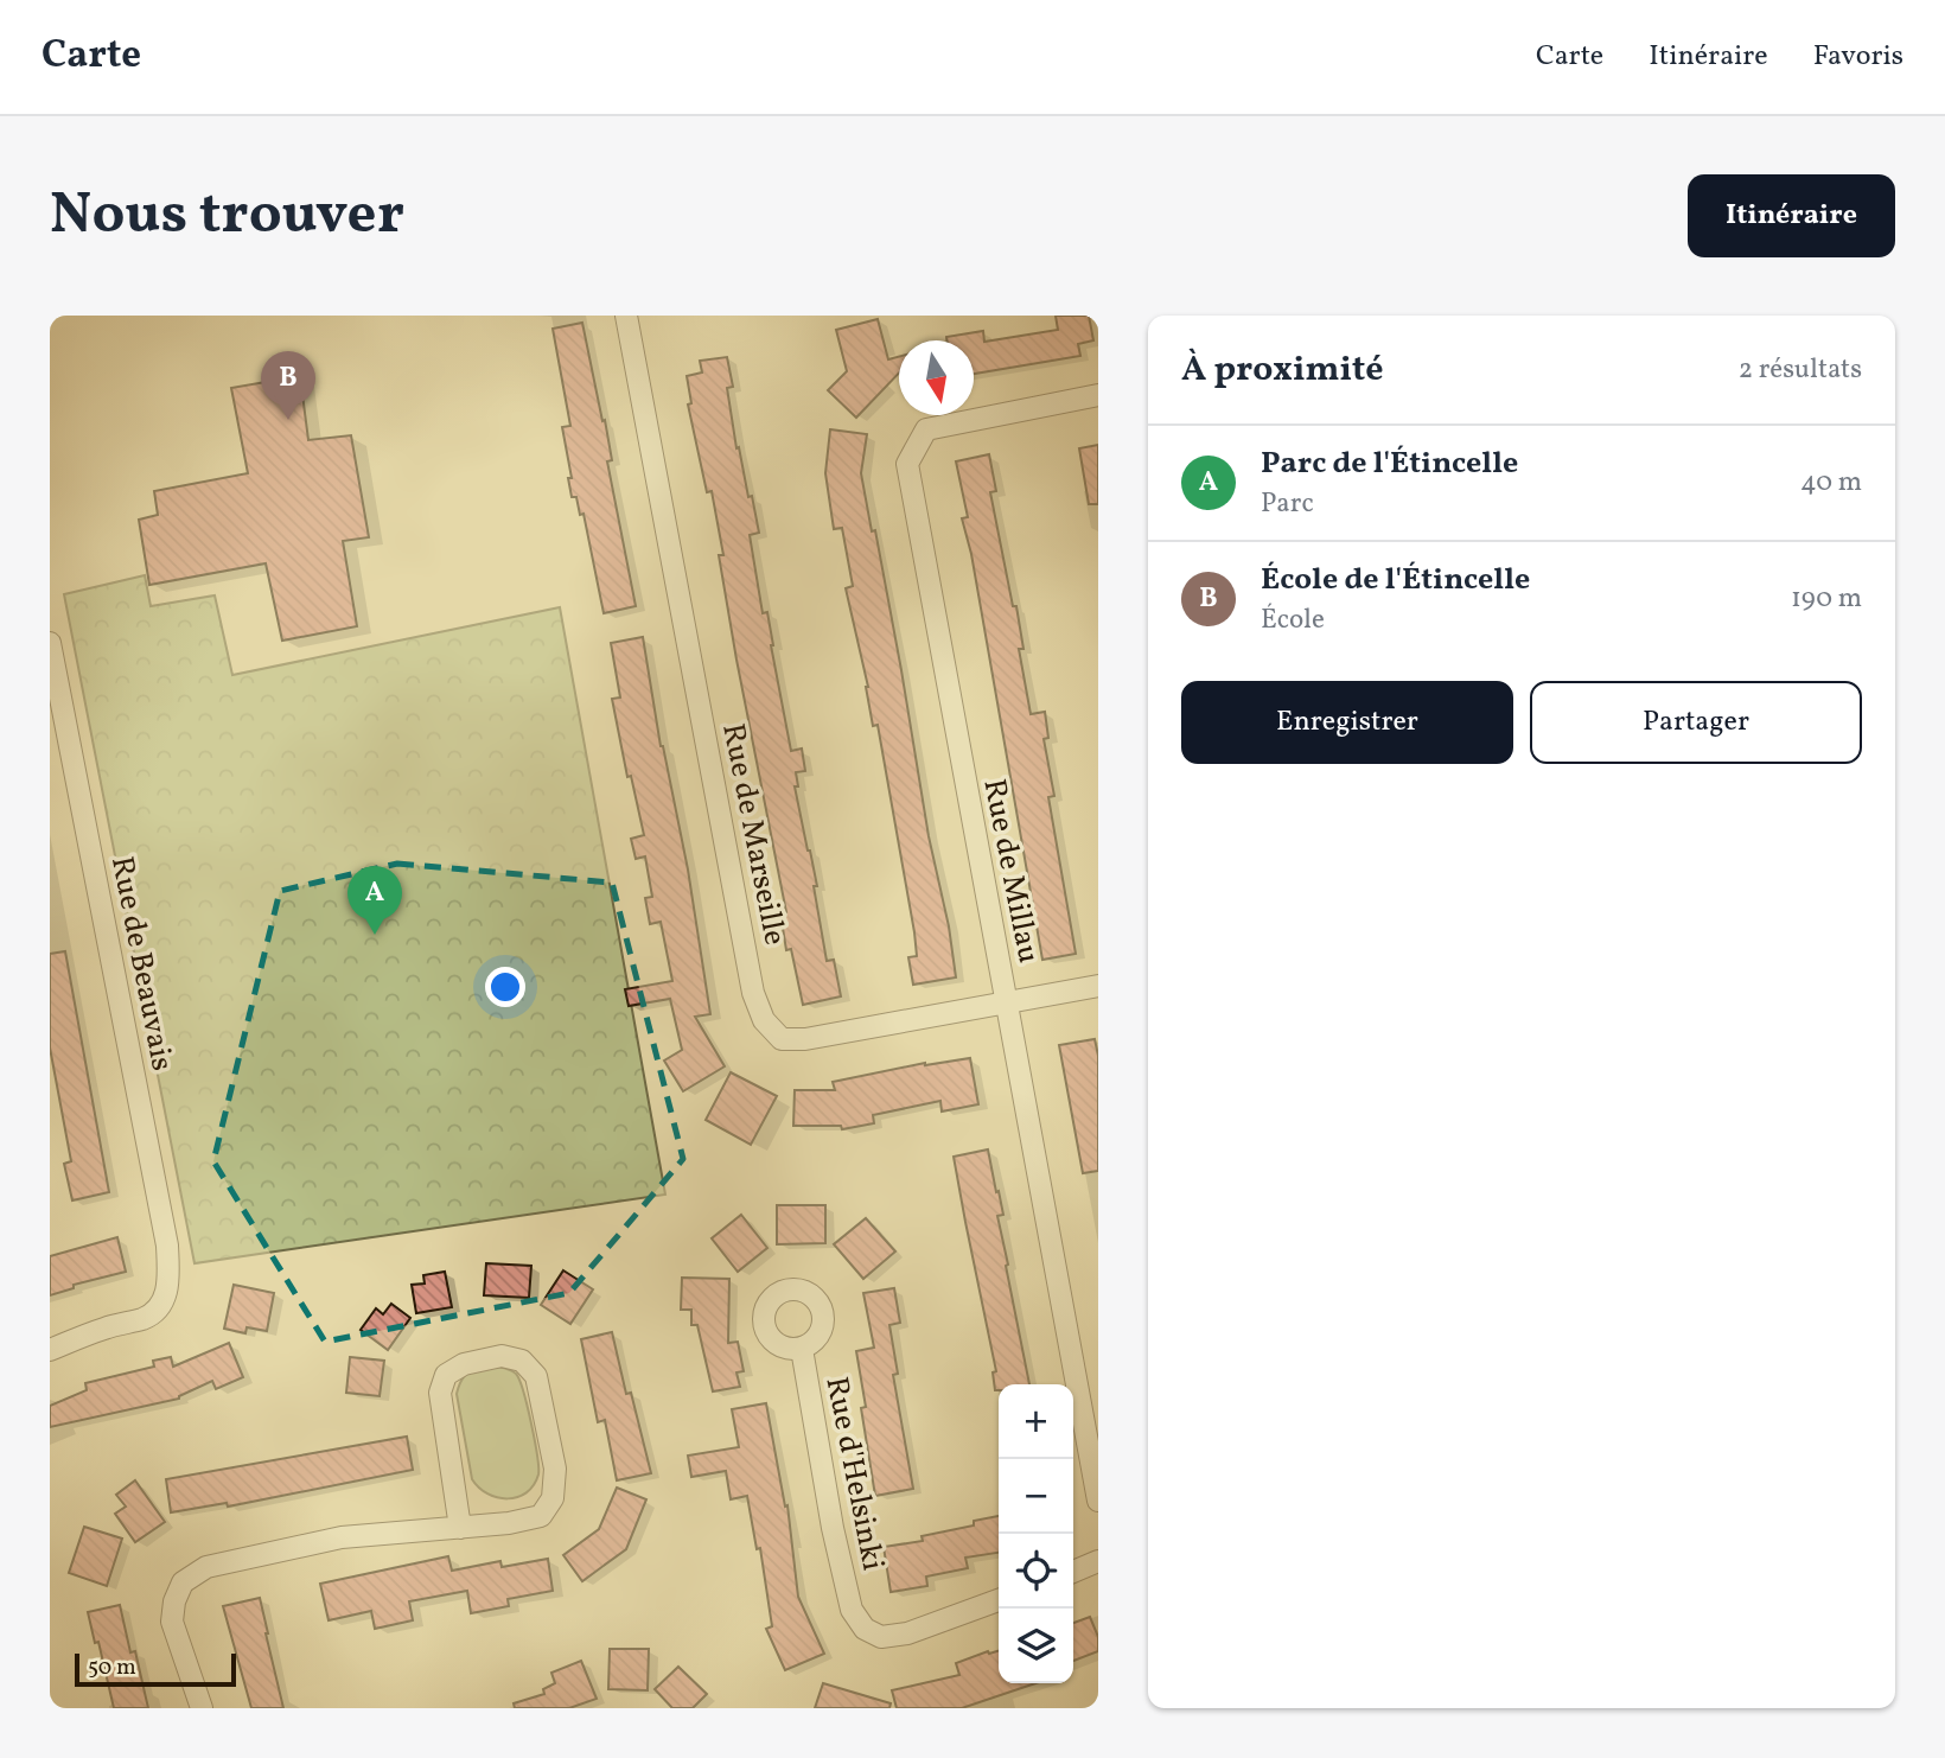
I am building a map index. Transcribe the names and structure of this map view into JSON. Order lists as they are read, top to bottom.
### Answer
{
  "streets": {
    "street": [
      "Rue de Marseille",
      "Rue de Millau",
      "Rue de Beauvais",
      "Rue d'Helsinki"
    ]
  },
  "crossings": [
    ["Rue de Marseille", "Rue de Millau"]
  ],
  "scale_bar": "50 m",
  "north": "bottom",
  "page": {
    "header": "Carte",
    "nav": ["Carte", "Itinéraire", "Favoris"],
    "buttons": [
      "Itinéraire",
      ["Enregistrer", "Partager"]
    ],
    "title": "Nous trouver",
    "heading": ["À proximité", "2 résultats"],
    "pins": ["B", "A"],
    "list": [
      {
        "mark": "A",
        "name": "Parc de l'Étincelle",
        "note": "Parc",
        "value": "40 m"
      },
      {
        "mark": "B",
        "name": "École de l'Étincelle",
        "note": "École",
        "value": "190 m"
      }
    ],
    "map_buttons": ["+", "−"],
    "scale": "50 m"
  }
}
